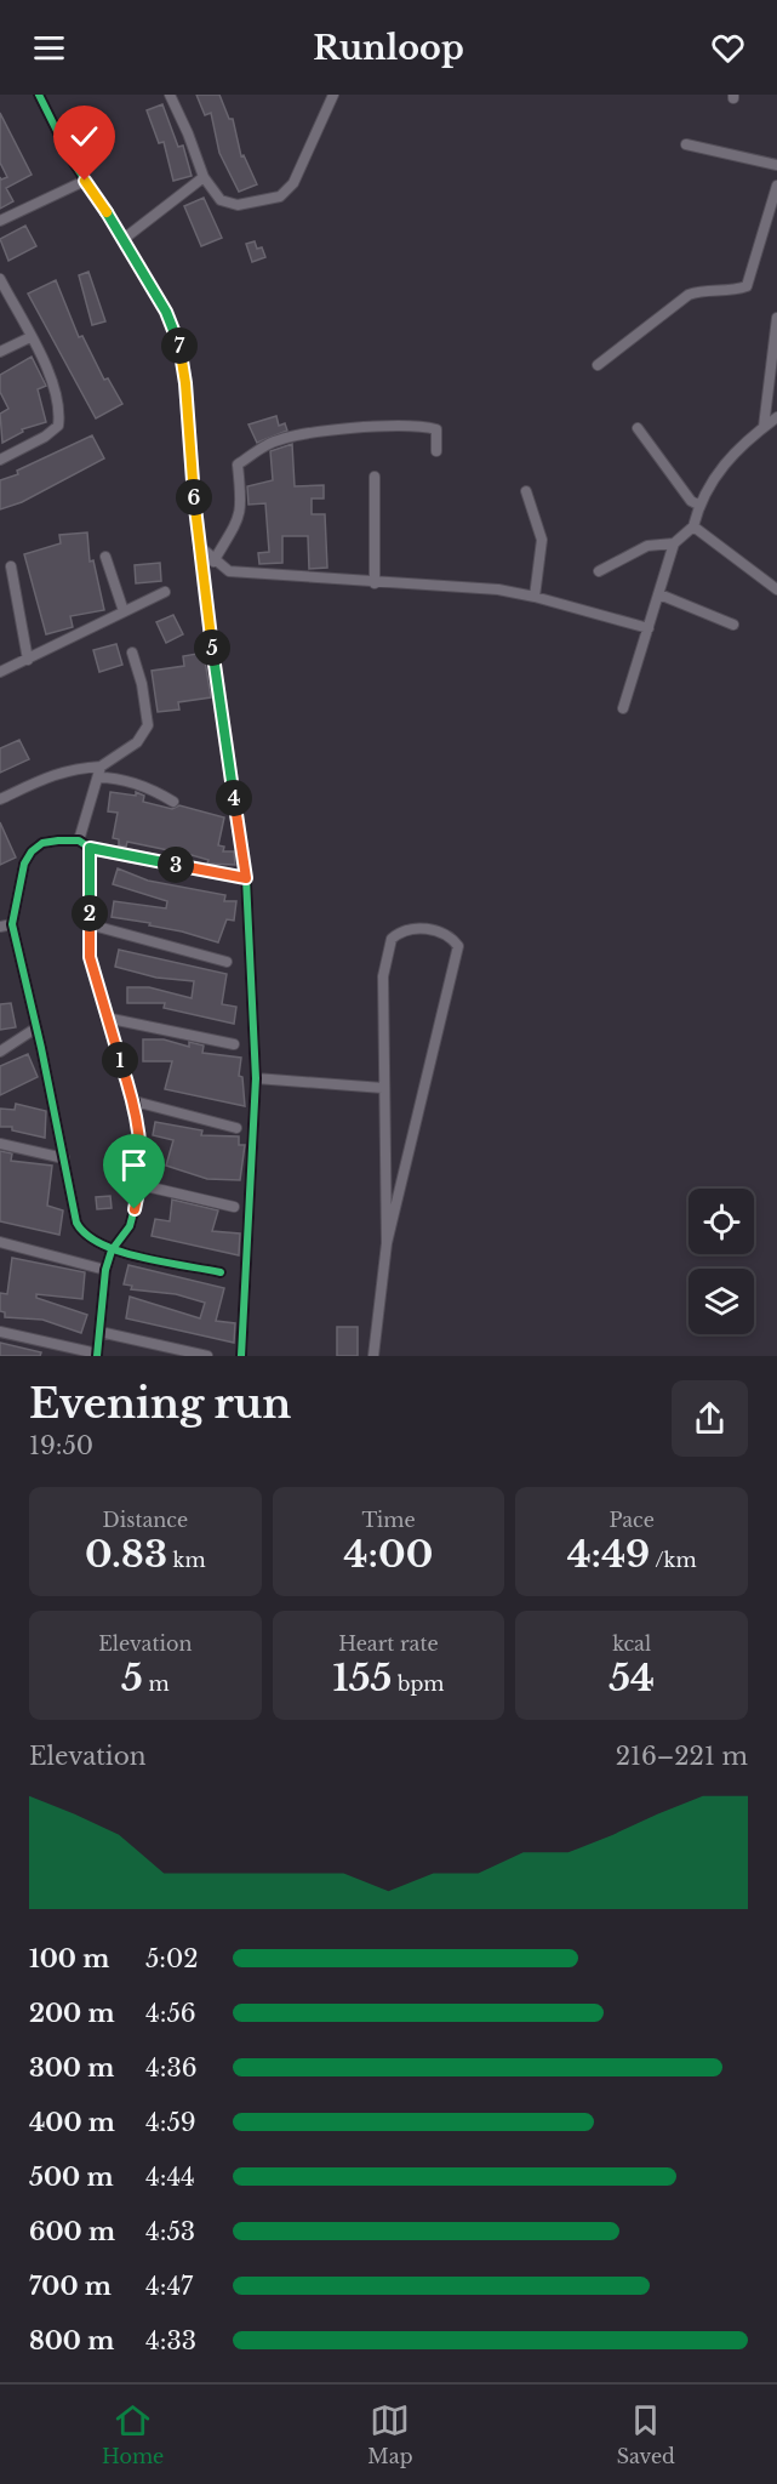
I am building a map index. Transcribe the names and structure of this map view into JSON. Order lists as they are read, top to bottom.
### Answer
{
  "page": {
    "header": "Runloop",
    "pins": [
      "7",
      "6",
      "5",
      "4",
      "3",
      "2",
      "1"
    ],
    "heading": ["Evening run", "19:50"],
    "stats": [
      ["Distance", "0.83 km"],
      ["Time", "4:00"],
      ["Pace", "4:49 /km"],
      ["Elevation", "5 m"],
      ["Heart rate", "155 bpm"],
      ["kcal", "54"]
    ],
    "chart": ["Elevation", "216–221 m"],
    "list": [
      {
        "name": "100 m",
        "note": "5:02"
      },
      {
        "name": "200 m",
        "note": "4:56"
      },
      {
        "name": "300 m",
        "note": "4:36"
      },
      {
        "name": "400 m",
        "note": "4:59"
      },
      {
        "name": "500 m",
        "note": "4:44"
      },
      {
        "name": "600 m",
        "note": "4:53"
      },
      {
        "name": "700 m",
        "note": "4:47"
      },
      {
        "name": "800 m",
        "note": "4:33"
      }
    ],
    "tabs": ["Home", "Map", "Saved"]
  }
}
